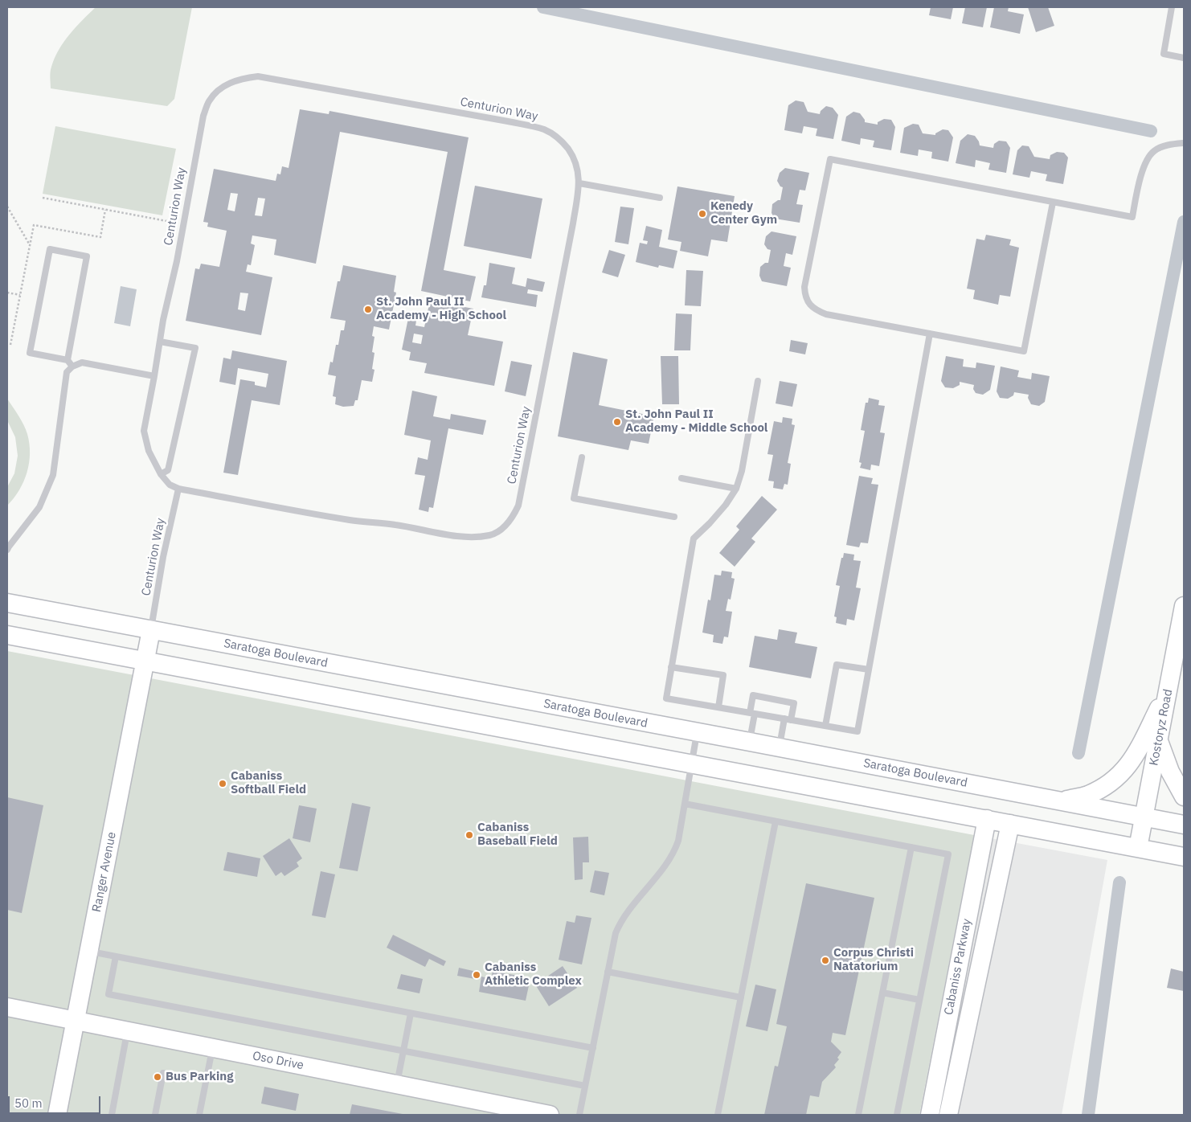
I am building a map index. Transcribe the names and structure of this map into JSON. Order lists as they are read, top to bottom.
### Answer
{
  "streets": {
    "main road": [
      "Saratoga Boulevard",
      "Kostoryz Road",
      "Ranger Avenue",
      "Cabaniss Parkway",
      "Oso Drive"
    ],
    "lane": ["Centurion Way"]
  },
  "crossings": [
    ["Centurion Way", "Saratoga Boulevard"],
    ["Centurion Way", "Ranger Avenue"],
    ["Saratoga Boulevard", "Kostoryz Road"],
    ["Saratoga Boulevard", "Ranger Avenue"],
    ["Ranger Avenue", "Oso Drive"]
  ],
  "places": [
    "Kenedy Center Gym",
    "St. John Paul II Academy - High School",
    "St. John Paul II Academy - Middle School",
    "Cabaniss Softball Field",
    "Cabaniss Baseball Field",
    "Corpus Christi Natatorium",
    "Cabaniss Athletic Complex",
    "Bus Parking"
  ],
  "scale_bar": "50 m"
}
